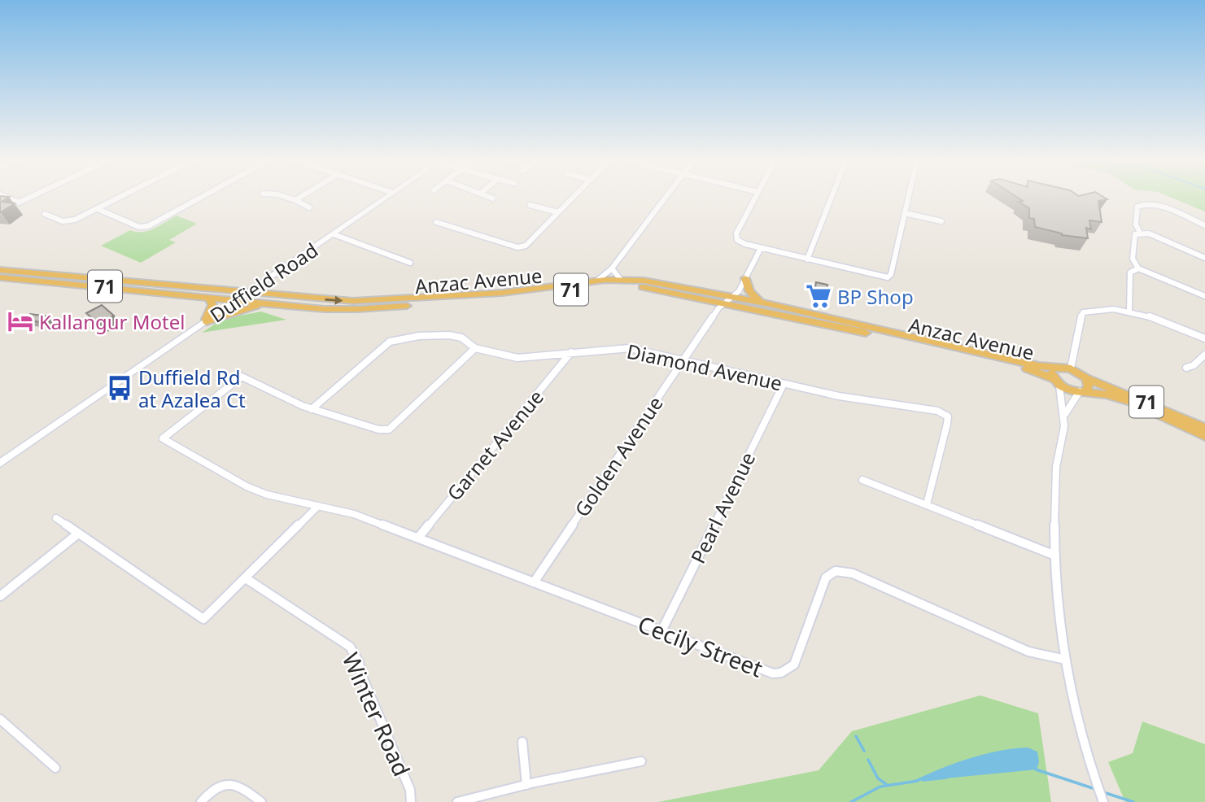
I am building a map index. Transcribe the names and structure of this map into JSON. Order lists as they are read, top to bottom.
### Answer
{
  "streets": {
    "highway": ["Anzac Avenue", "71"],
    "street": [
      "Duffield Road",
      "Diamond Avenue",
      "Garnet Avenue",
      "Golden Avenue",
      "Pearl Avenue",
      "Cecily Street",
      "Winter Road"
    ]
  },
  "crossings": [
    ["Anzac Avenue", "Duffield Road"],
    ["Anzac Avenue", "71"],
    ["Anzac Avenue", "Golden Avenue"],
    ["Diamond Avenue", "Garnet Avenue"],
    ["Diamond Avenue", "Golden Avenue"],
    ["Diamond Avenue", "Pearl Avenue"],
    ["Diamond Avenue", "Cecily Street"],
    ["Garnet Avenue", "Cecily Street"],
    ["Golden Avenue", "Cecily Street"],
    ["Pearl Avenue", "Cecily Street"]
  ],
  "places": {
    "supermarket": ["BP Shop"],
    "hotel": ["Kallangur Motel"],
    "bus stop": ["Duffield Rd at Azalea Ct"]
  }
}
